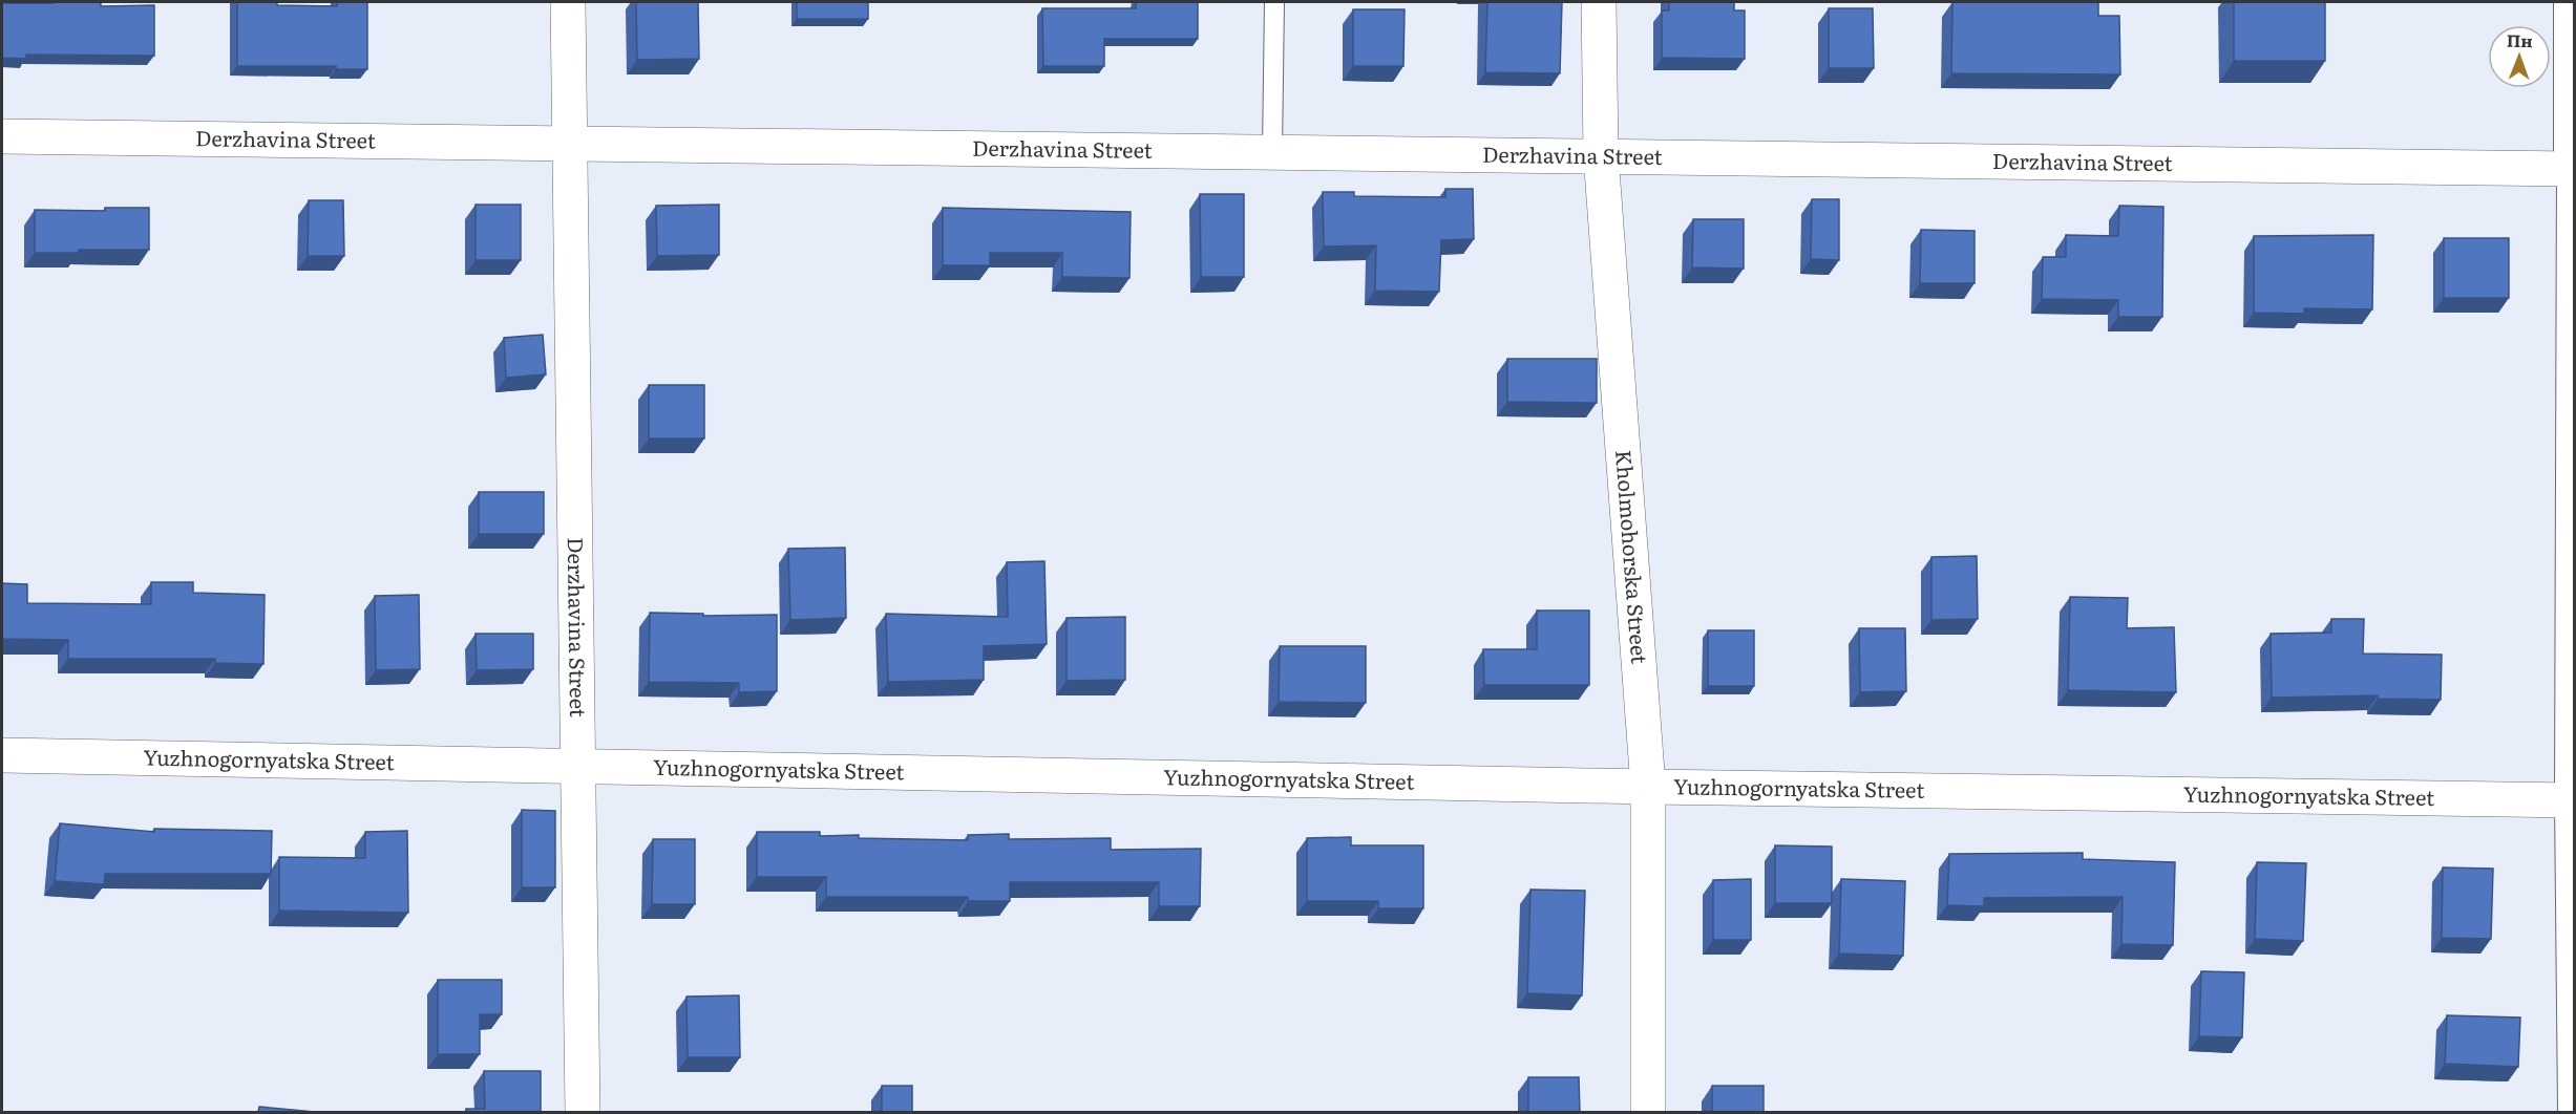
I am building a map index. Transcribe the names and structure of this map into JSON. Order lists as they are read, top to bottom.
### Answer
{
  "streets": {
    "street": ["Derzhavina Street", "Kholmohorska Street", "Yuzhnogornyatska Street"]
  },
  "crossings": [
    ["Derzhavina Street", "Kholmohorska Street"],
    ["Derzhavina Street", "Yuzhnogornyatska Street"],
    ["Kholmohorska Street", "Yuzhnogornyatska Street"]
  ],
  "north": "top"
}
